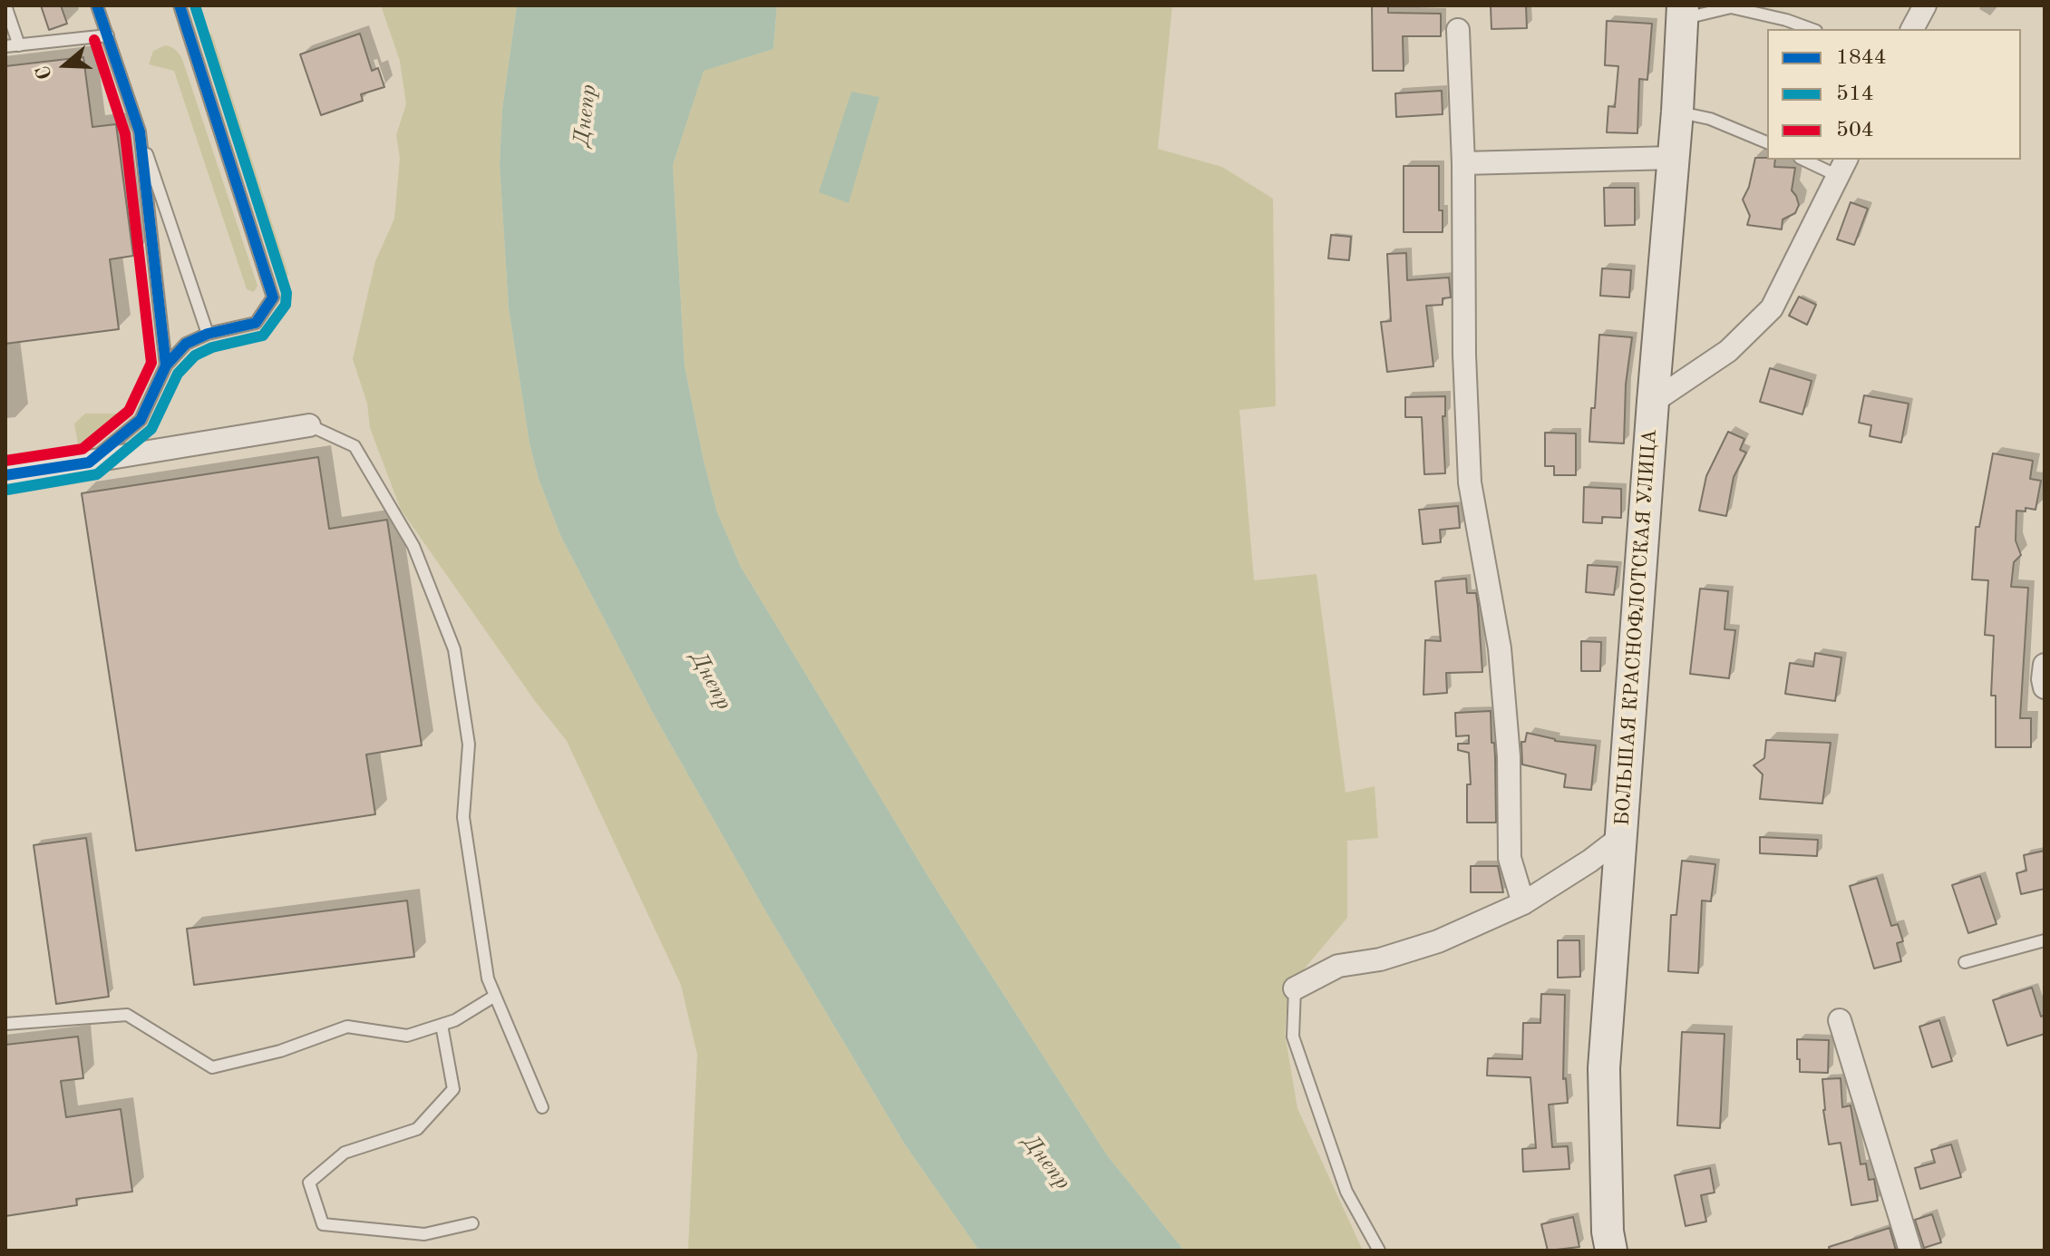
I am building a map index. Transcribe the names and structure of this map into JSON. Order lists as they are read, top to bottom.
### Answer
{
  "streets": {
    "main road": ["БОЛЬШАЯ КРАСНОФЛОТСКАЯ УЛИЦА"]
  },
  "water": ["Днепр"],
  "lines": ["transit line 1844", "transit line 514", "transit line 504"],
  "legend": ["1844", "514", "504"],
  "north": "left"
}
